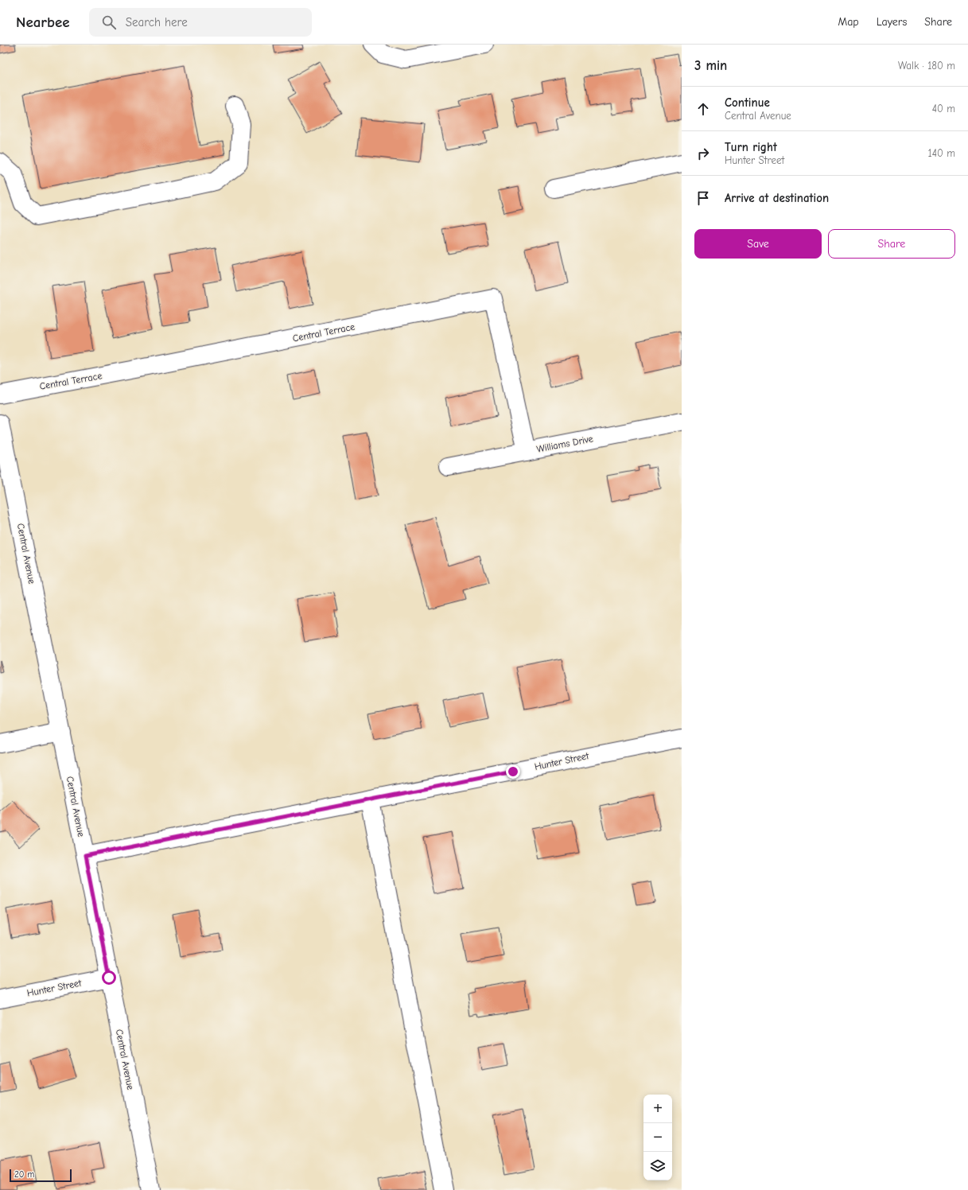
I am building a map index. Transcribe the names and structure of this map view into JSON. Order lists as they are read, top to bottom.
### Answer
{
  "streets": {
    "street": [
      "Central Terrace",
      "Williams Drive",
      "Central Avenue",
      "Hunter Street"
    ]
  },
  "crossings": [
    ["Central Terrace", "Williams Drive"],
    ["Central Avenue", "Hunter Street"]
  ],
  "scale_bar": "20 m",
  "page": {
    "header": "Nearbee",
    "search": "Search here",
    "nav": ["Map", "Layers", "Share"],
    "heading": ["3 min", "Walk · 180 m"],
    "list": [
      ["Continue", "Central Avenue", "40 m"],
      ["Turn right", "Hunter Street", "140 m"],
      "Arrive at destination"
    ],
    "buttons": ["Save", "Share"],
    "map_buttons": ["+", "−"],
    "scale": "20 m"
  }
}
